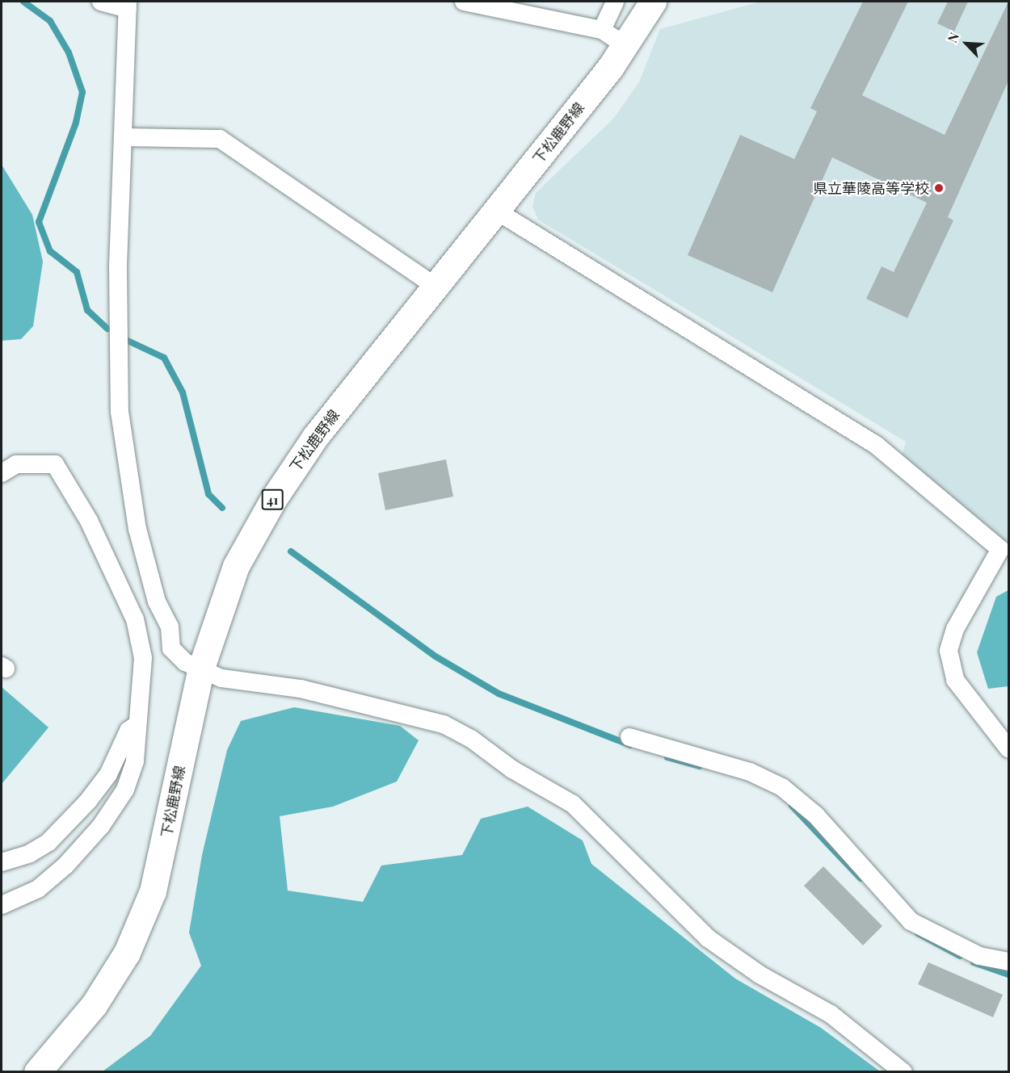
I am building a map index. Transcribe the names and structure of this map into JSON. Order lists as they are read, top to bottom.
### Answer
{
  "streets": {
    "main road": ["下松鹿野線", "41"]
  },
  "places": ["県立華陵高等学校"],
  "north": "top left"
}
